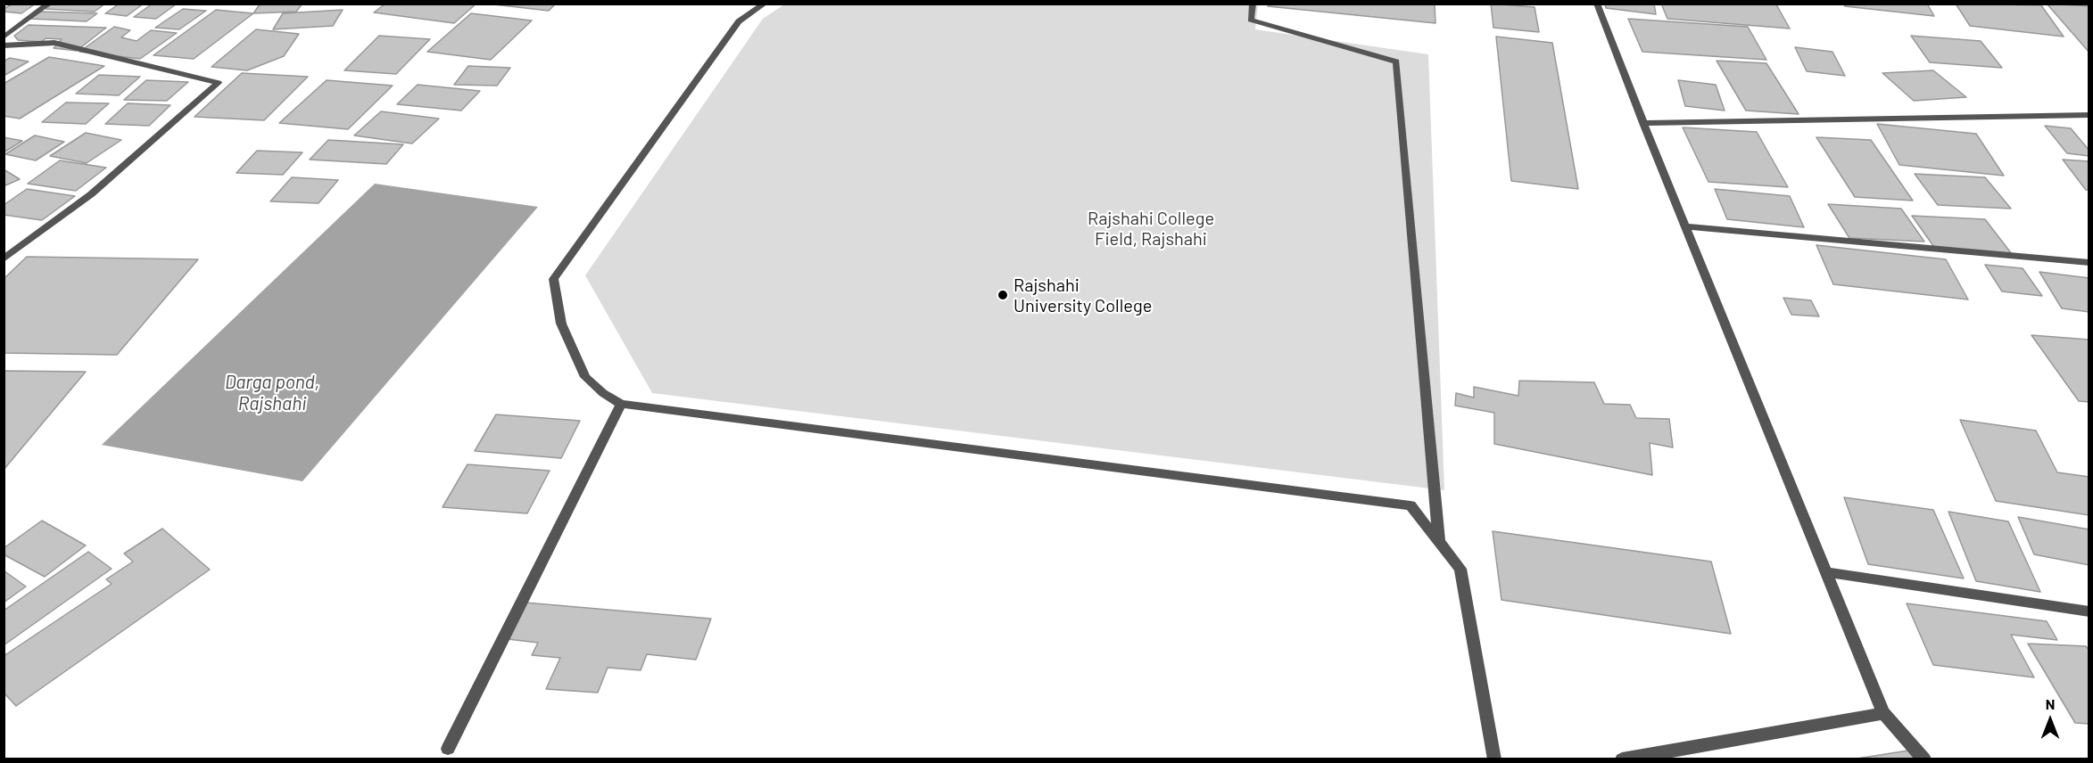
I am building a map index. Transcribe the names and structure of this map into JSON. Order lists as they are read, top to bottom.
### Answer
{
  "water": ["Darga pond, Rajshahi"],
  "parks": ["Rajshahi College Field, Rajshahi"],
  "places": ["Rajshahi University College"],
  "north": "top"
}
